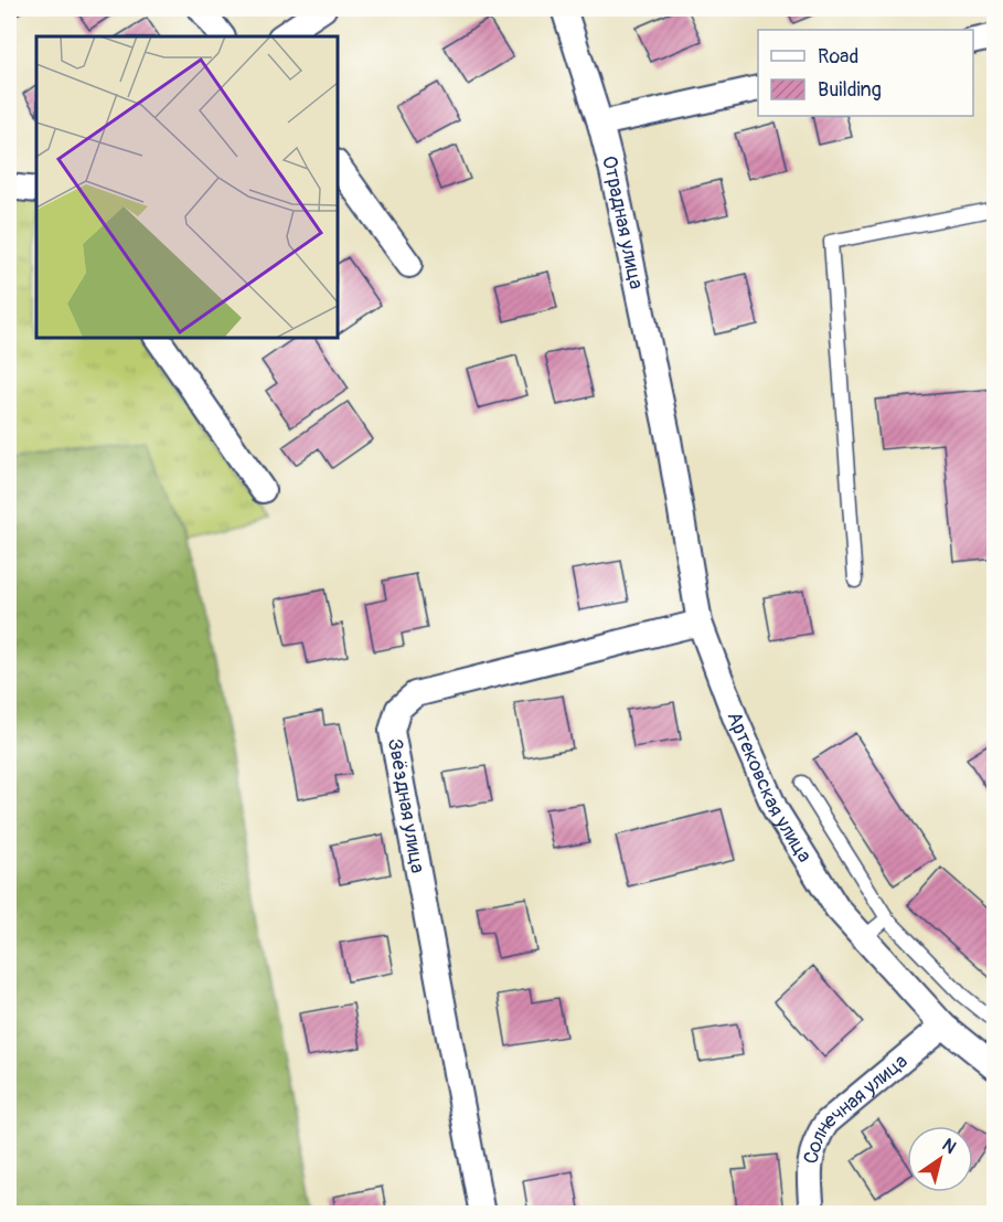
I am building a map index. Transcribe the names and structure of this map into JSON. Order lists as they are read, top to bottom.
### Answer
{
  "streets": {
    "street": [
      "Отрадная улица",
      "Артековская улица",
      "Звёздная улица",
      "Солнечная улица"
    ]
  },
  "crossings": [
    ["Отрадная улица", "Артековская улица"],
    ["Артековская улица", "Звёздная улица"],
    ["Артековская улица", "Солнечная улица"]
  ],
  "legend": ["Road", "Building"],
  "north": "top right"
}
